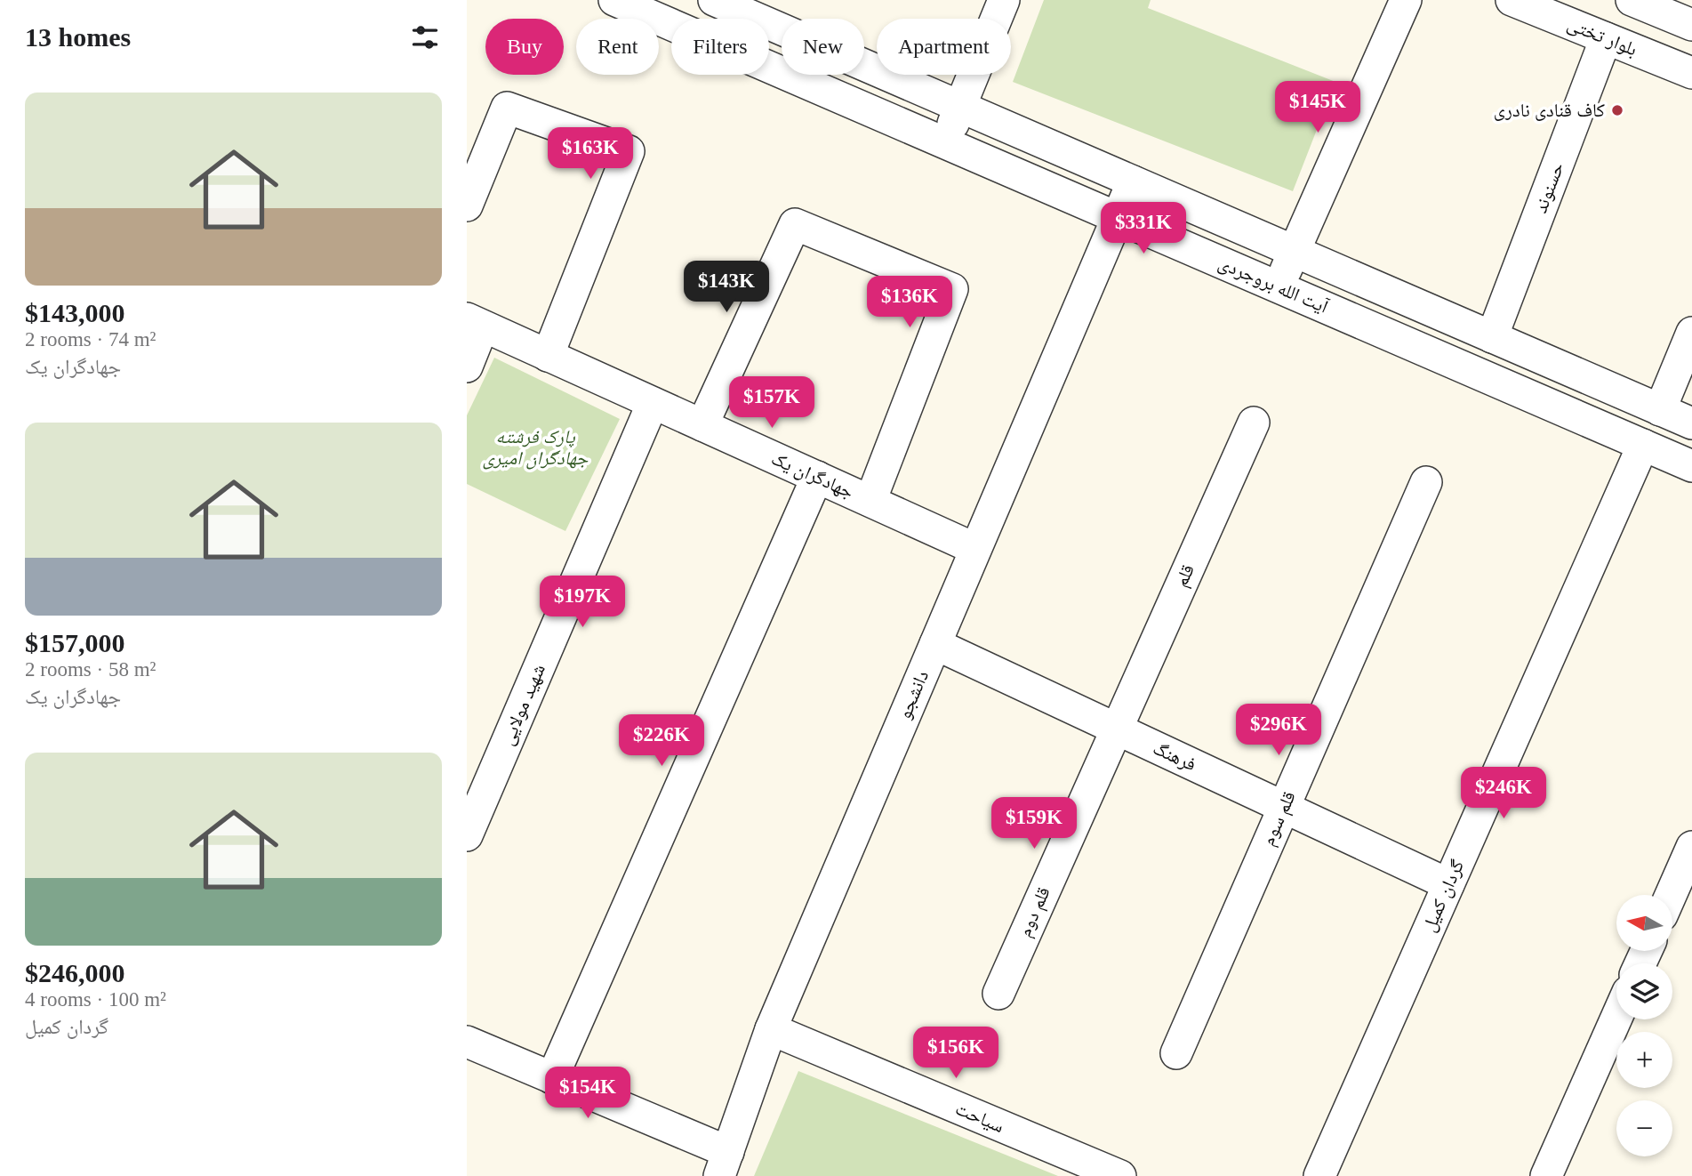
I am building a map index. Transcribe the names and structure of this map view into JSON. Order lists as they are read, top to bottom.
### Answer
{
  "streets": {
    "street": [
      "بلوار تختی",
      "حسنوند",
      "آیت الله بروجردی",
      "جهادگران یک",
      "قلم",
      "دانشجو",
      "شهید مولایی",
      "فرهنگ",
      "قلم سوم",
      "گردان کمیل",
      "قلم دوم",
      "سیاحت"
    ]
  },
  "crossings": [
    ["بلوار تختی", "حسنوند"],
    ["حسنوند", "آیت الله بروجردی"],
    ["آیت الله بروجردی", "دانشجو"],
    ["آیت الله بروجردی", "گردان کمیل"],
    ["جهادگران یک", "دانشجو"],
    ["جهادگران یک", "شهید مولایی"],
    ["قلم", "فرهنگ"],
    ["قلم", "قلم دوم"],
    ["دانشجو", "فرهنگ"],
    ["دانشجو", "سیاحت"],
    ["فرهنگ", "قلم سوم"],
    ["فرهنگ", "گردان کمیل"],
    ["فرهنگ", "قلم دوم"]
  ],
  "parks": ["پارک فرشته جهادگران امیری"],
  "places": ["کاف قنادی نادری"],
  "north": "left",
  "page": {
    "heading": "13 homes",
    "chip": [
      "Buy",
      "Rent",
      "Filters",
      "New",
      "Apartment"
    ],
    "list": [
      {
        "name": "$143,000",
        "note": "2 rooms · 74 m² · جهادگران یک"
      },
      {
        "name": "$157,000",
        "note": "2 rooms · 58 m² · جهادگران یک"
      },
      {
        "name": "$246,000",
        "note": "4 rooms · 100 m² · گردان کمیل"
      }
    ],
    "price": [
      "$145K",
      "$163K",
      "$331K",
      "$143K",
      "$136K",
      "$157K",
      "$197K",
      "$296K",
      "$226K",
      "$246K",
      "$159K",
      "$156K",
      "$154K"
    ],
    "map_buttons": ["+", "−"]
  }
}
